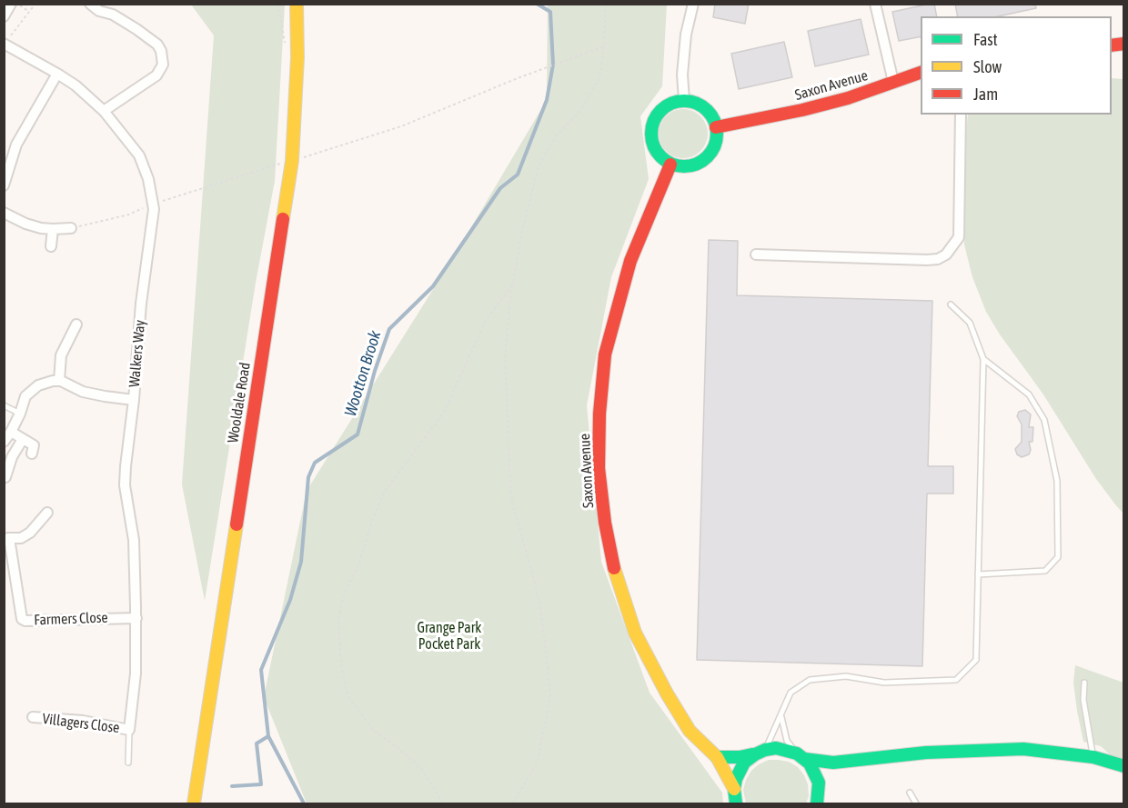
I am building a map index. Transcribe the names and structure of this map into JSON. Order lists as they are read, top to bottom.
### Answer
{
  "streets": {
    "main road": ["Saxon Avenue", "Wooldale Road"],
    "street": ["Walkers Way", "Farmers Close", "Villagers Close"]
  },
  "crossings": [
    ["Walkers Way", "Farmers Close"],
    ["Walkers Way", "Villagers Close"]
  ],
  "water": ["Wootton Brook"],
  "parks": ["Grange Park Pocket Park"],
  "legend": ["Fast", "Slow", "Jam"]
}
